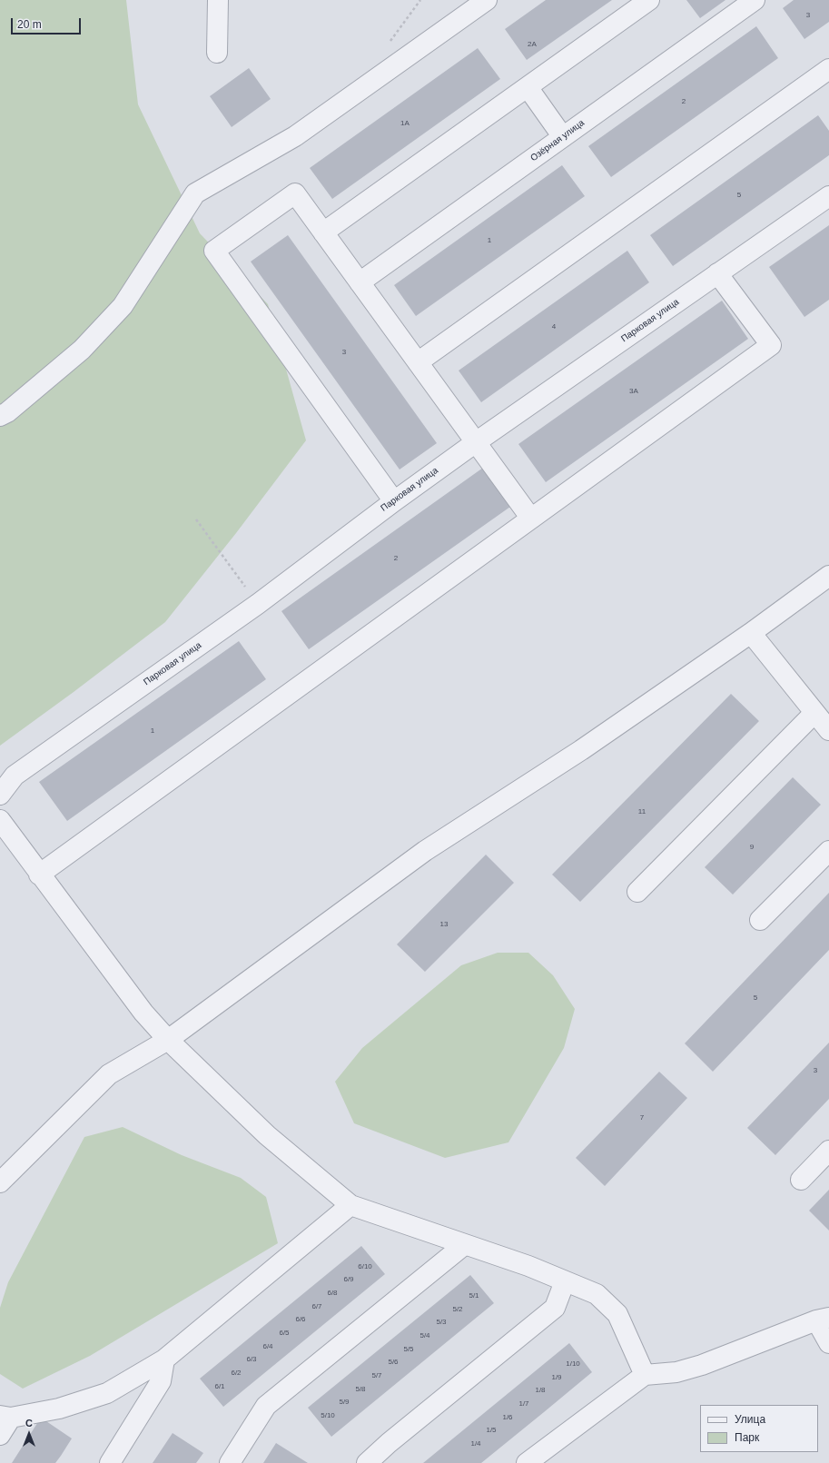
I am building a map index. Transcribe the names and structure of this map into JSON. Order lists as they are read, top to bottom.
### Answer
{
  "streets": {
    "street": ["Озёрная улица", "Парковая улица"]
  },
  "house_numbers": [
    "3",
    "2А",
    "2",
    "1А",
    "5",
    "1",
    "4",
    "3",
    "3А",
    "2",
    "1",
    "11",
    "9",
    "13",
    "5",
    "3",
    "7",
    "6/10",
    "6/9",
    "6/8",
    "5/1",
    "6/7",
    "5/2",
    "6/6",
    "5/3",
    "6/5",
    "5/4",
    "6/4",
    "5/5",
    "6/3",
    "5/6",
    "1/10",
    "6/2",
    "5/7",
    "1/9",
    "6/1",
    "5/8",
    "1/8",
    "5/9",
    "1/7",
    "5/10",
    "1/6",
    "1/5",
    "1/4"
  ],
  "legend": ["Улица", "Парк"],
  "scale_bar": "20 m",
  "north": "top"
}
